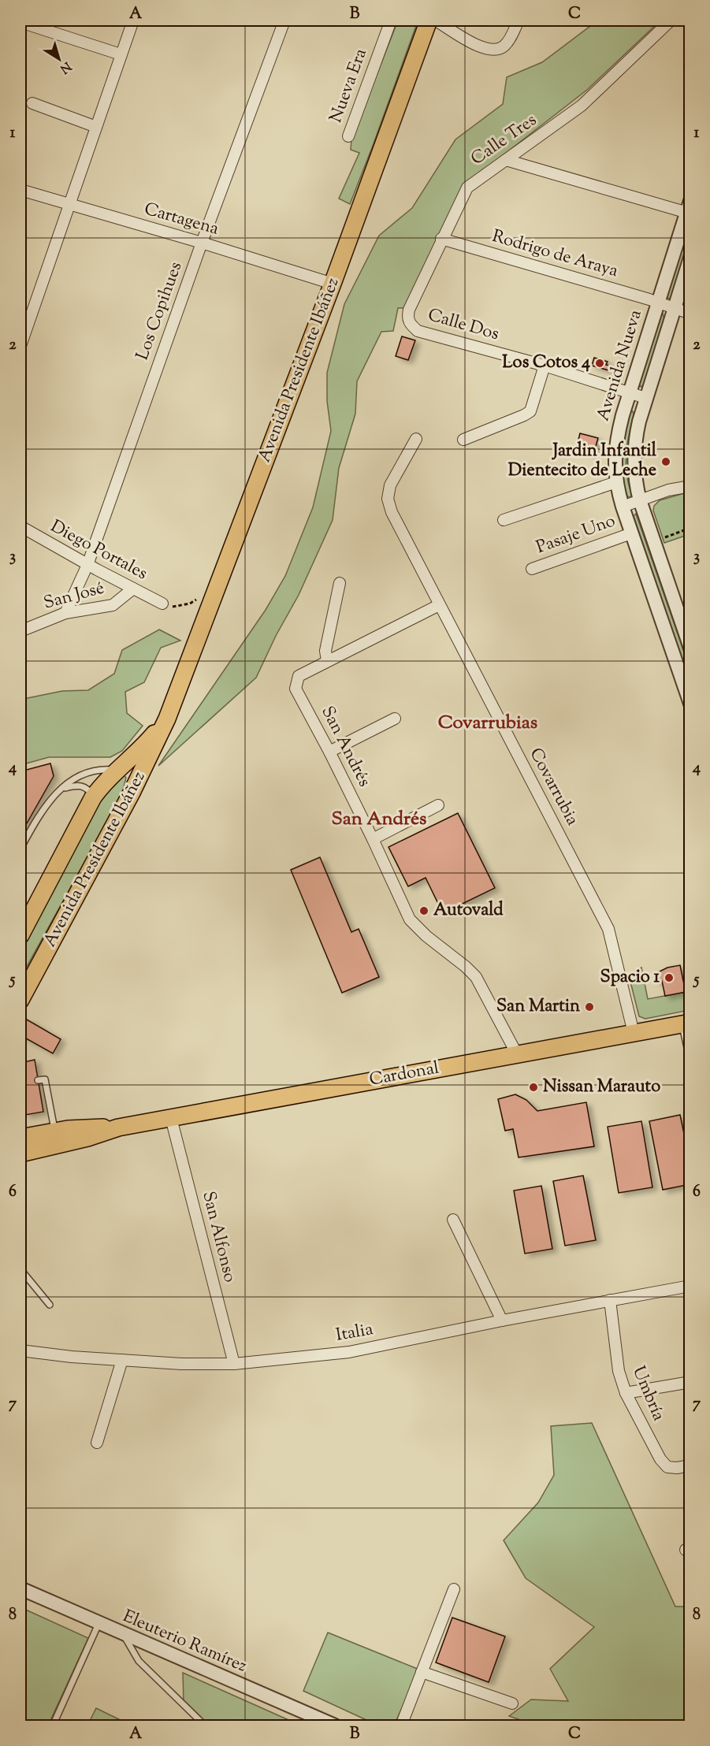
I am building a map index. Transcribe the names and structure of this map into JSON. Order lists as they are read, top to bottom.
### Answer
{
  "streets": {
    "main road": ["Avenida Presidente Ibáñez", "Cardonal"],
    "street": [
      "Nueva Era",
      "Calle Tres",
      "Cartagena",
      "Rodrigo de Araya",
      "Los Copihues",
      "Calle Dos",
      "Avenida Nueva",
      "Pasaje Uno",
      "Diego Portales",
      "San José",
      "San Andrés",
      "Covarrubia",
      "San Alfonso",
      "Italia",
      "Umbría",
      "Eleuterio Ramírez"
    ]
  },
  "crossings": [
    ["Calle Tres", "Rodrigo de Araya"],
    ["Calle Tres", "Calle Dos"],
    ["Cartagena", "Los Copihues"],
    ["Cartagena", "Avenida Presidente Ibáñez"],
    ["Rodrigo de Araya", "Avenida Nueva"],
    ["Los Copihues", "Diego Portales"],
    ["Los Copihues", "San José"],
    ["Calle Dos", "Avenida Nueva"],
    ["Avenida Nueva", "Pasaje Uno"],
    ["Diego Portales", "San José"],
    ["San Andrés", "Covarrubia"],
    ["San Andrés", "Cardonal"],
    ["Covarrubia", "Cardonal"],
    ["Cardonal", "San Alfonso"],
    ["San Alfonso", "Italia"],
    ["Italia", "Umbría"]
  ],
  "districts": ["Covarrubias", "San Andrés"],
  "places": [
    "Los Cotos 4",
    "Jardin Infantil Dientecito de Leche",
    "Autovald",
    "Spacio 1",
    "San Martin",
    "Nissan Marauto"
  ],
  "north": "bottom right",
  "grid": {
    "columns": ["A", "B", "C"],
    "rows": [
      "1",
      "2",
      "3",
      "4",
      "5",
      "6",
      "7",
      "8"
    ]
  }
}
